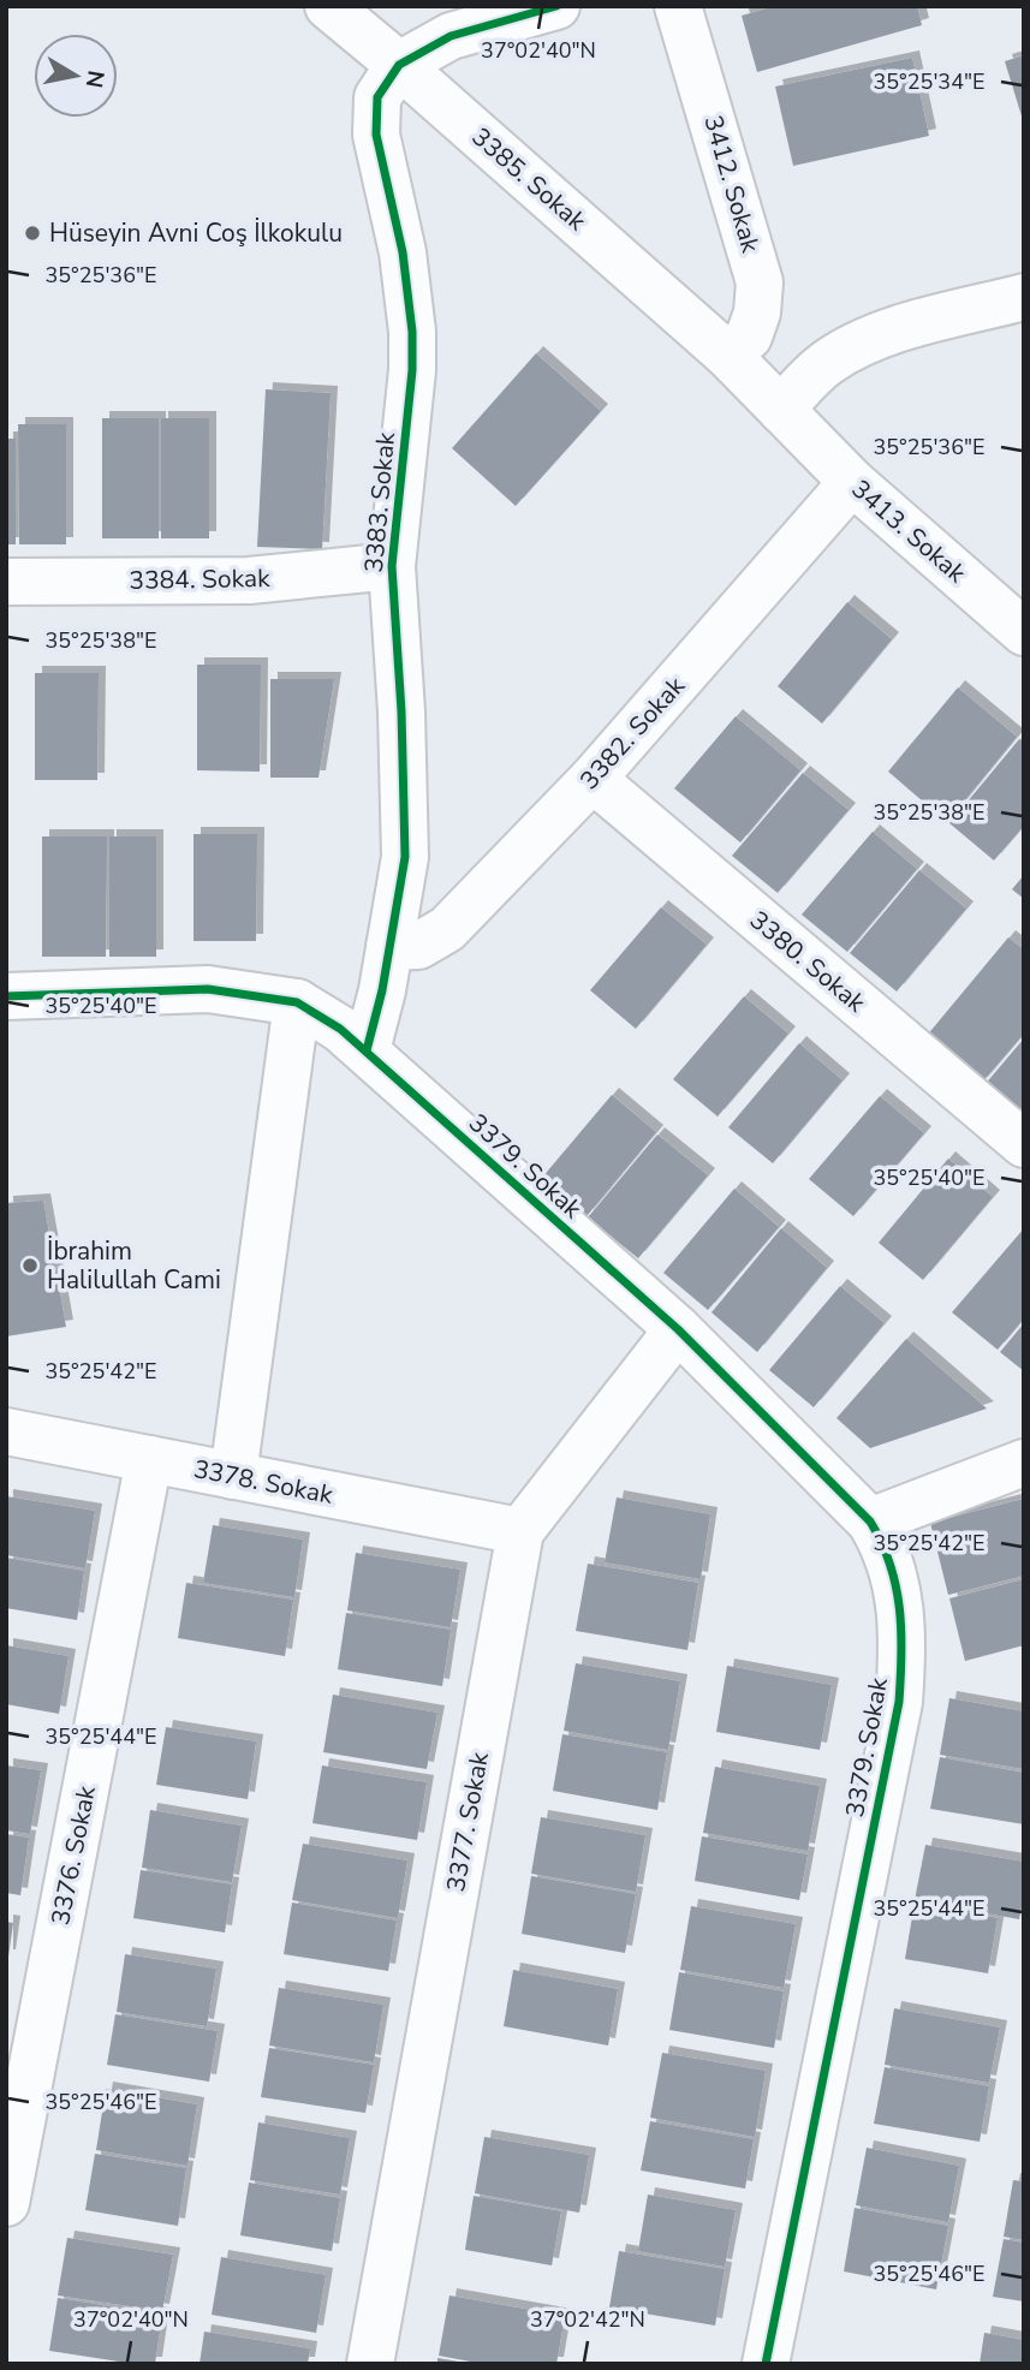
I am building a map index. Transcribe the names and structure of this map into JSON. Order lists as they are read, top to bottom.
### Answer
{
  "streets": {
    "street": [
      "3385. Sokak",
      "3412. Sokak",
      "3383. Sokak",
      "3413. Sokak",
      "3384. Sokak",
      "3382. Sokak",
      "3380. Sokak",
      "3379. Sokak",
      "3378. Sokak",
      "3377. Sokak",
      "3376. Sokak"
    ]
  },
  "crossings": [
    ["3385. Sokak", "3412. Sokak"],
    ["3385. Sokak", "3383. Sokak"],
    ["3385. Sokak", "3413. Sokak"],
    ["3412. Sokak", "3413. Sokak"],
    ["3383. Sokak", "3384. Sokak"],
    ["3383. Sokak", "3382. Sokak"],
    ["3383. Sokak", "3379. Sokak"],
    ["3413. Sokak", "3382. Sokak"],
    ["3382. Sokak", "3380. Sokak"],
    ["3379. Sokak", "3377. Sokak"],
    ["3378. Sokak", "3377. Sokak"],
    ["3378. Sokak", "3376. Sokak"]
  ],
  "places": ["Hüseyin Avni Coş İlkokulu", "İbrahim Halilullah Cami"],
  "north": "right",
  "coordinates": [
    "37°02'40\"N",
    "35°25'34\"E",
    "35°25'36\"E",
    "35°25'38\"E",
    "35°25'40\"E",
    "35°25'42\"E",
    "35°25'44\"E",
    "35°25'46\"E",
    "37°02'42\"N"
  ]
}
